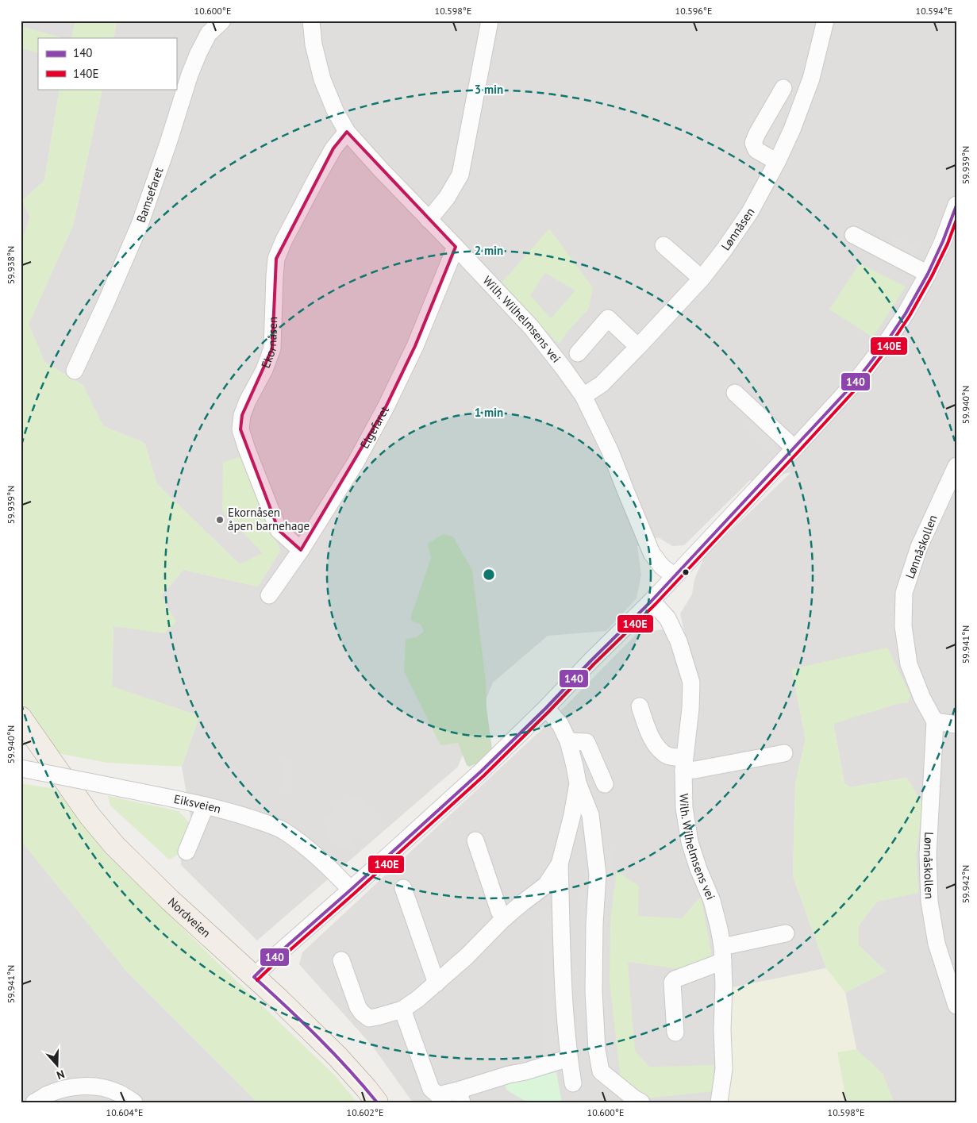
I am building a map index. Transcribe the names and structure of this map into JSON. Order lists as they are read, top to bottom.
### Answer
{
  "streets": {
    "main road": ["Nordveien"],
    "street": [
      "Bamsefaret",
      "Lønnåsen",
      "Wilh. Wilhelmsens vei",
      "Ekornåsen",
      "Elgefaret",
      "Lønnåskollen",
      "Eiksveien"
    ]
  },
  "crossings": [
    ["Lønnåsen", "Wilh. Wilhelmsens vei"],
    ["Wilh. Wilhelmsens vei", "Ekornåsen"],
    ["Wilh. Wilhelmsens vei", "Elgefaret"],
    ["Ekornåsen", "Elgefaret"]
  ],
  "places": ["Ekornåsen åpen barnehage"],
  "lines": ["transit line 140", "transit line 140E"],
  "legend": ["140", "140E"],
  "north": "bottom",
  "coordinates": [
    "10.600°E",
    "10.598°E",
    "10.596°E",
    "10.594°E",
    "59.939°N",
    "59.938°N",
    "59.940°N",
    "59.941°N",
    "59.942°N",
    "10.604°E",
    "10.602°E"
  ],
  "rings": ["3 min", "2 min", "1 min"]
}
